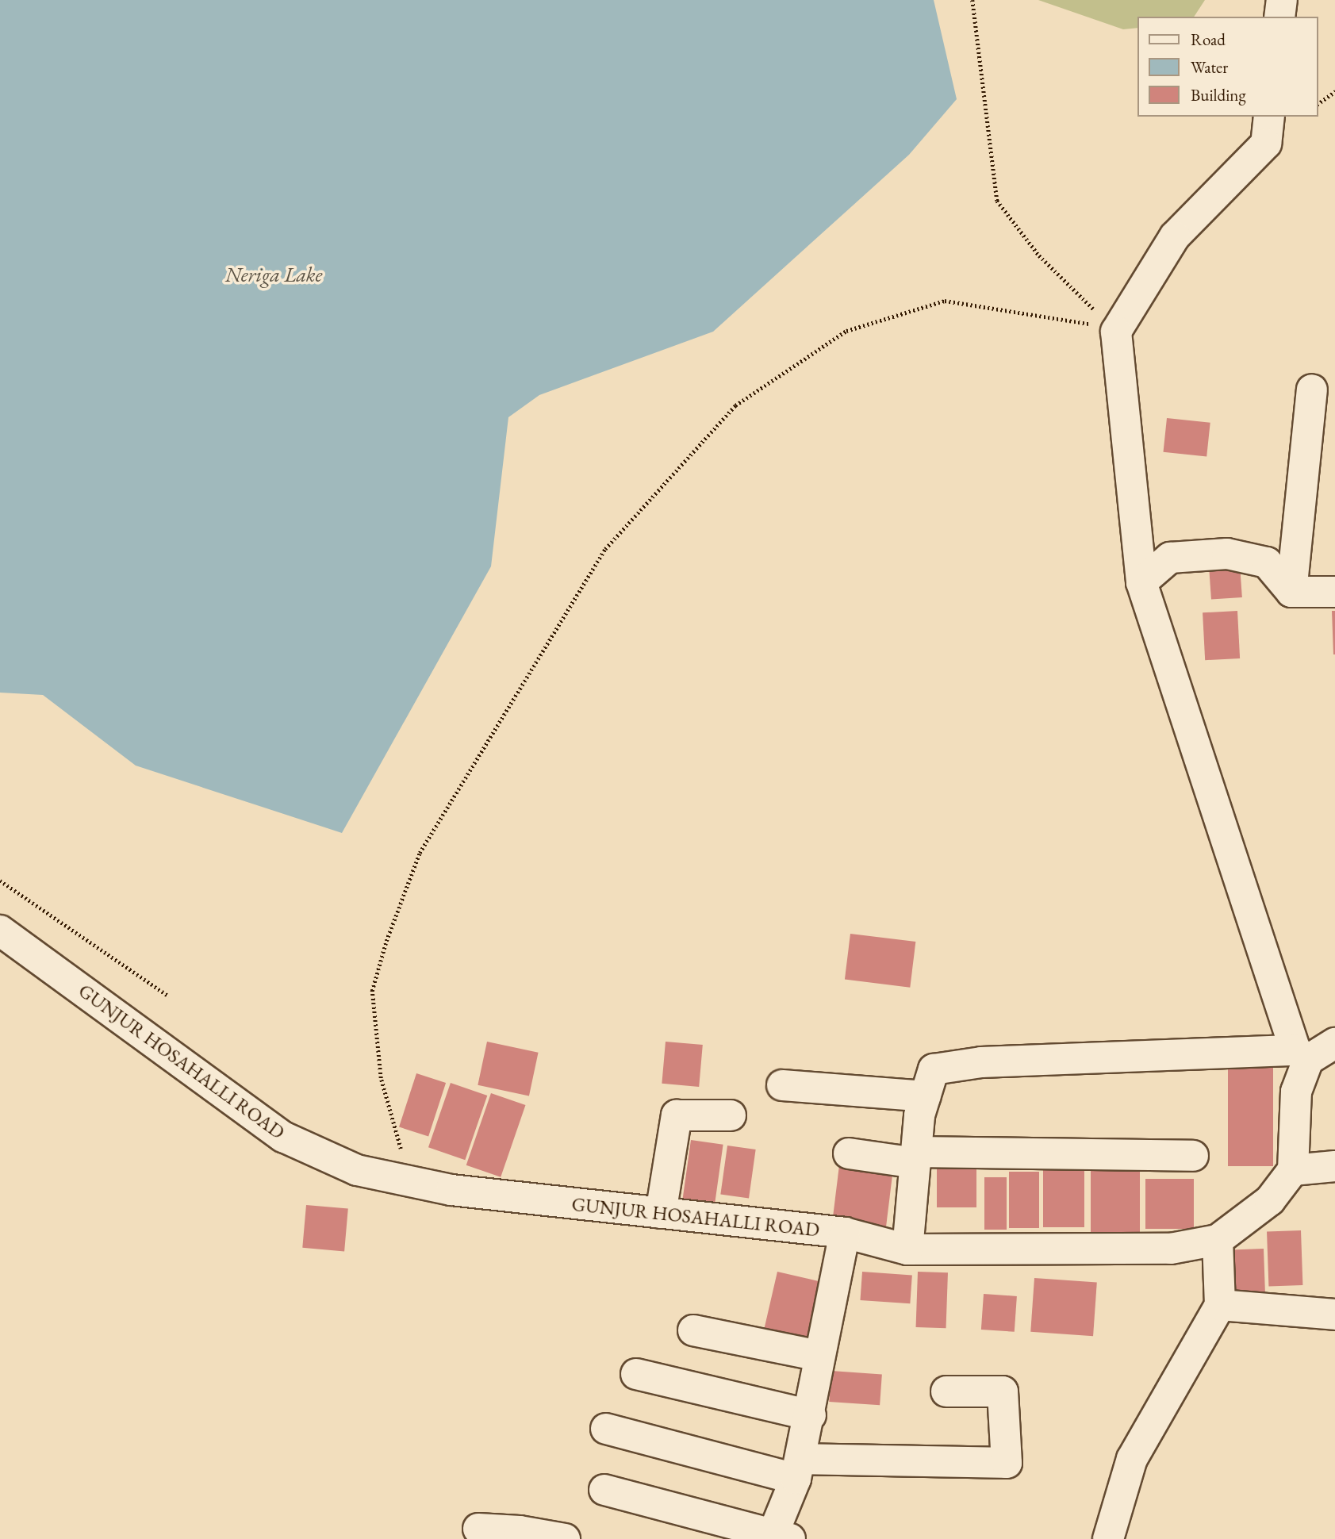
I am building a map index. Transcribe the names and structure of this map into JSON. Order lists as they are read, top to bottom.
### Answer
{
  "streets": {
    "street": ["GUNJUR HOSAHALLI ROAD"]
  },
  "water": ["Neriga Lake"],
  "legend": ["Road", "Water", "Building"]
}
